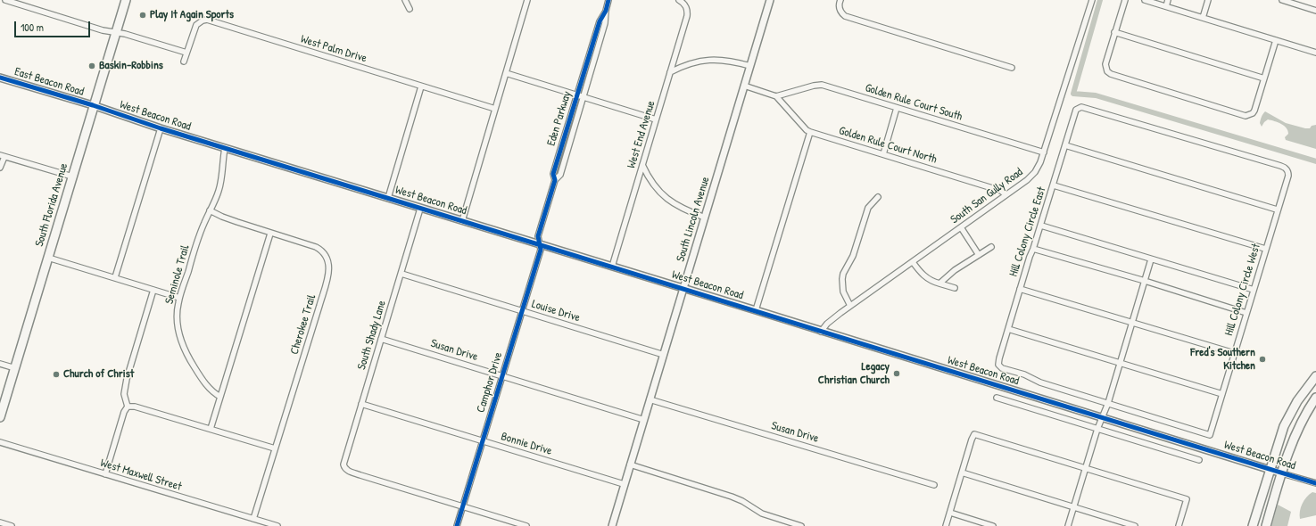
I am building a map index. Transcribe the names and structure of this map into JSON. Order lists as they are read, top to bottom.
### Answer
{
  "streets": {
    "main road": ["South Florida Avenue"],
    "street": [
      "West Palm Drive",
      "East Beacon Road",
      "Golden Rule Court South",
      "West Beacon Road",
      "Eden Parkway",
      "West End Avenue",
      "Golden Rule Court North",
      "South San Gully Road",
      "South Lincoln Avenue",
      "Hill Colony Circle East",
      "Seminole Trail",
      "Hill Colony Circle West",
      "Louise Drive",
      "Cherokee Trail",
      "South Shady Lane",
      "Susan Drive",
      "Camphor Drive",
      "Bonnie Drive",
      "West Maxwell Street"
    ]
  },
  "crossings": [
    ["East Beacon Road", "West Beacon Road"],
    ["East Beacon Road", "South Florida Avenue"],
    ["Golden Rule Court South", "Golden Rule Court North"],
    ["Golden Rule Court South", "South San Gully Road"],
    ["West Beacon Road", "Eden Parkway"],
    ["West Beacon Road", "West End Avenue"],
    ["West Beacon Road", "South San Gully Road"],
    ["West Beacon Road", "South Florida Avenue"],
    ["West Beacon Road", "South Lincoln Avenue"],
    ["West Beacon Road", "Seminole Trail"],
    ["West Beacon Road", "South Shady Lane"],
    ["West Beacon Road", "Camphor Drive"],
    ["Eden Parkway", "Camphor Drive"],
    ["Golden Rule Court North", "South San Gully Road"],
    ["South Lincoln Avenue", "Louise Drive"],
    ["South Lincoln Avenue", "Susan Drive"],
    ["South Lincoln Avenue", "Bonnie Drive"],
    ["Hill Colony Circle East", "Hill Colony Circle West"],
    ["Seminole Trail", "Cherokee Trail"],
    ["Louise Drive", "South Shady Lane"],
    ["Louise Drive", "Camphor Drive"],
    ["Cherokee Trail", "West Maxwell Street"],
    ["South Shady Lane", "Susan Drive"],
    ["South Shady Lane", "Camphor Drive"],
    ["South Shady Lane", "Bonnie Drive"],
    ["Susan Drive", "Camphor Drive"],
    ["Camphor Drive", "Bonnie Drive"]
  ],
  "places": [
    "Play It Again Sports",
    "Baskin-Robbins",
    "Fred's Southern Kitchen",
    "Legacy Christian Church",
    "Church of Christ"
  ],
  "scale_bar": "100 m"
}
